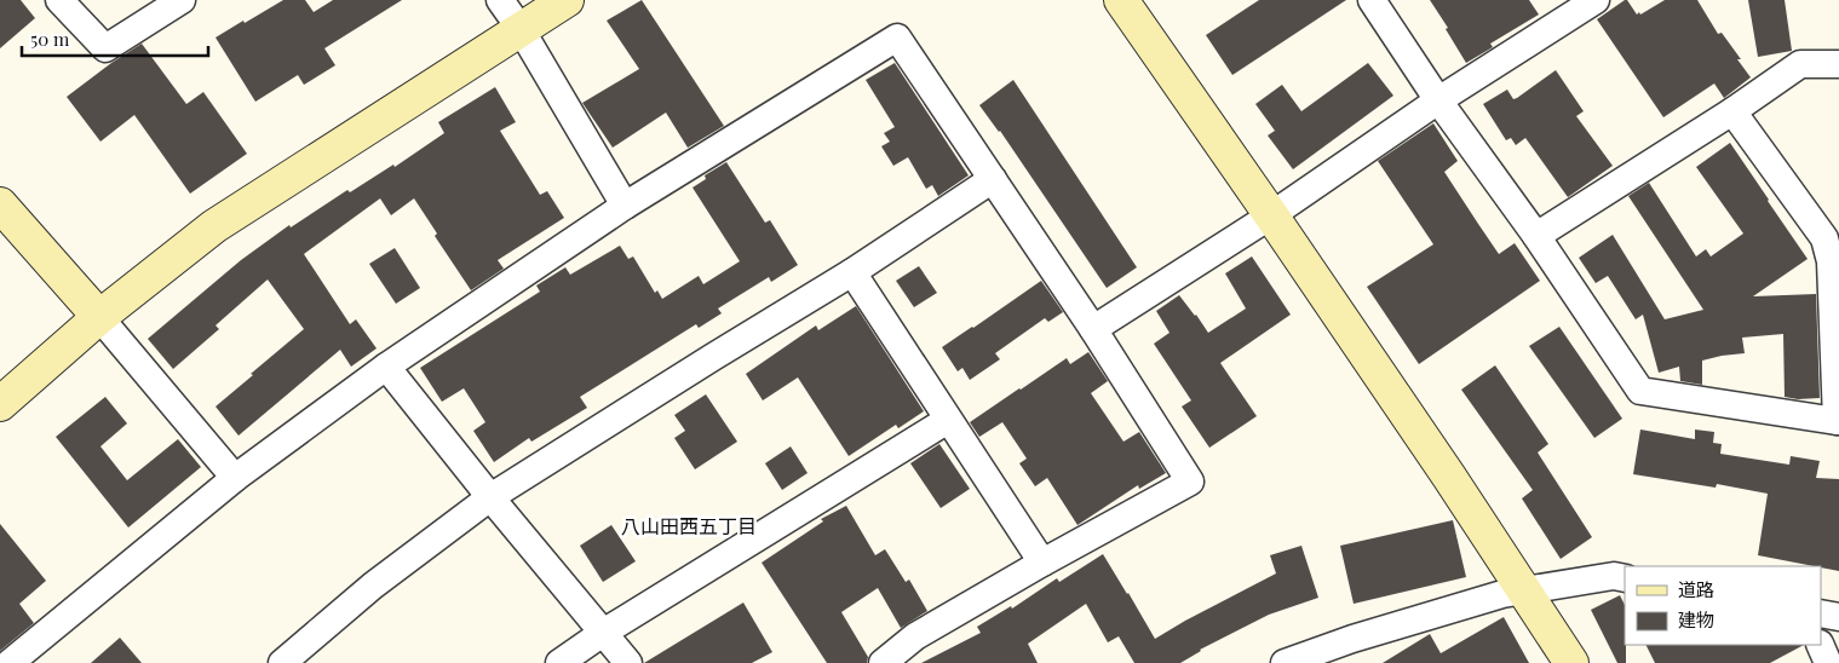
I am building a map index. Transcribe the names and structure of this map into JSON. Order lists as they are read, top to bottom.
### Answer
{
  "districts": ["八山田西五丁目"],
  "legend": ["道路", "建物"],
  "scale_bar": "50 m"
}
